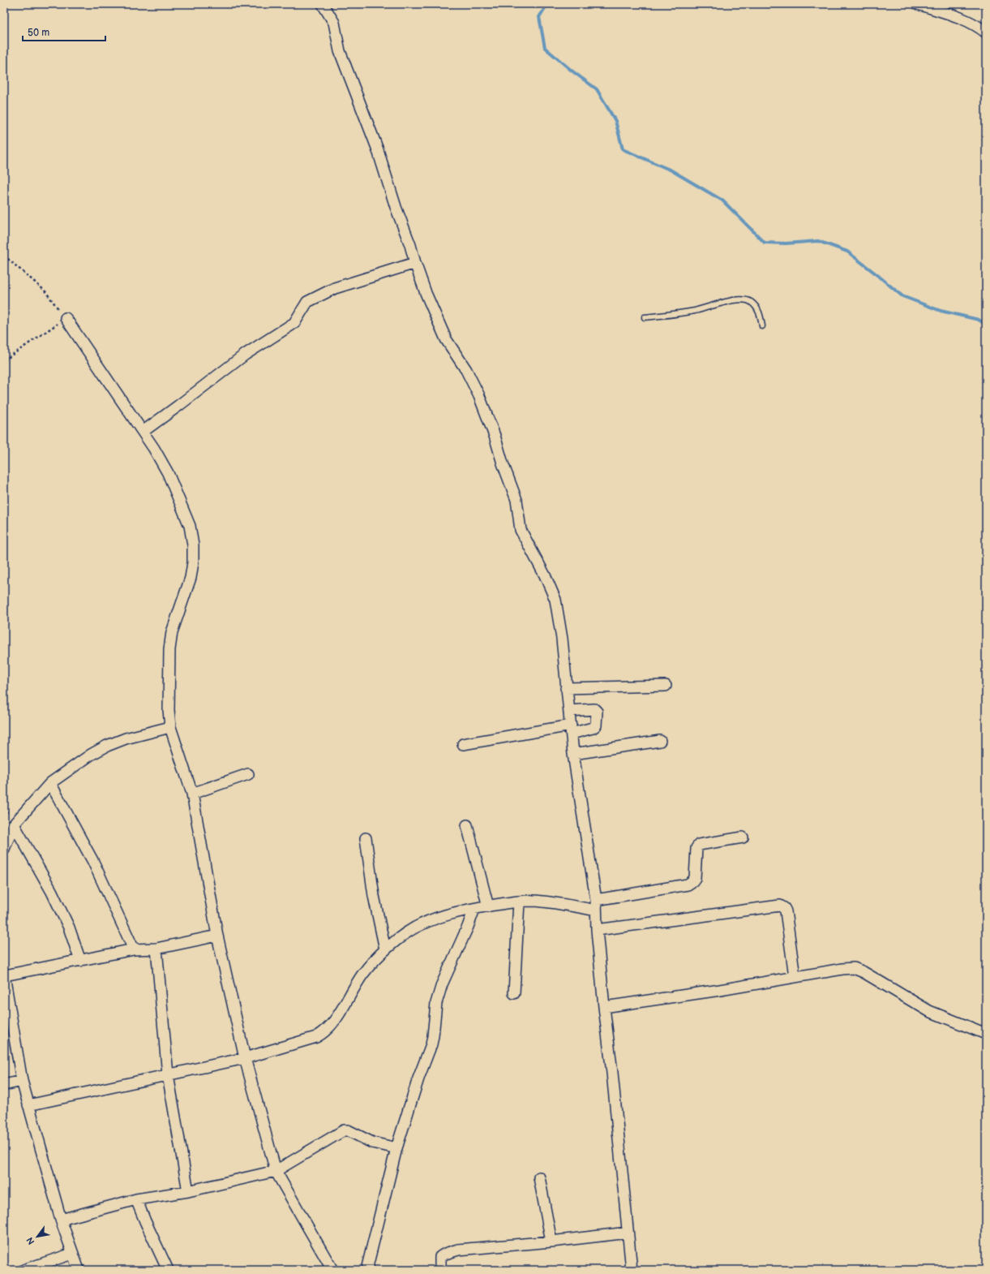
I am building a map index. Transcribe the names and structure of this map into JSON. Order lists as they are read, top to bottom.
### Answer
{
  "scale_bar": "50 m",
  "north": "bottom left"
}
